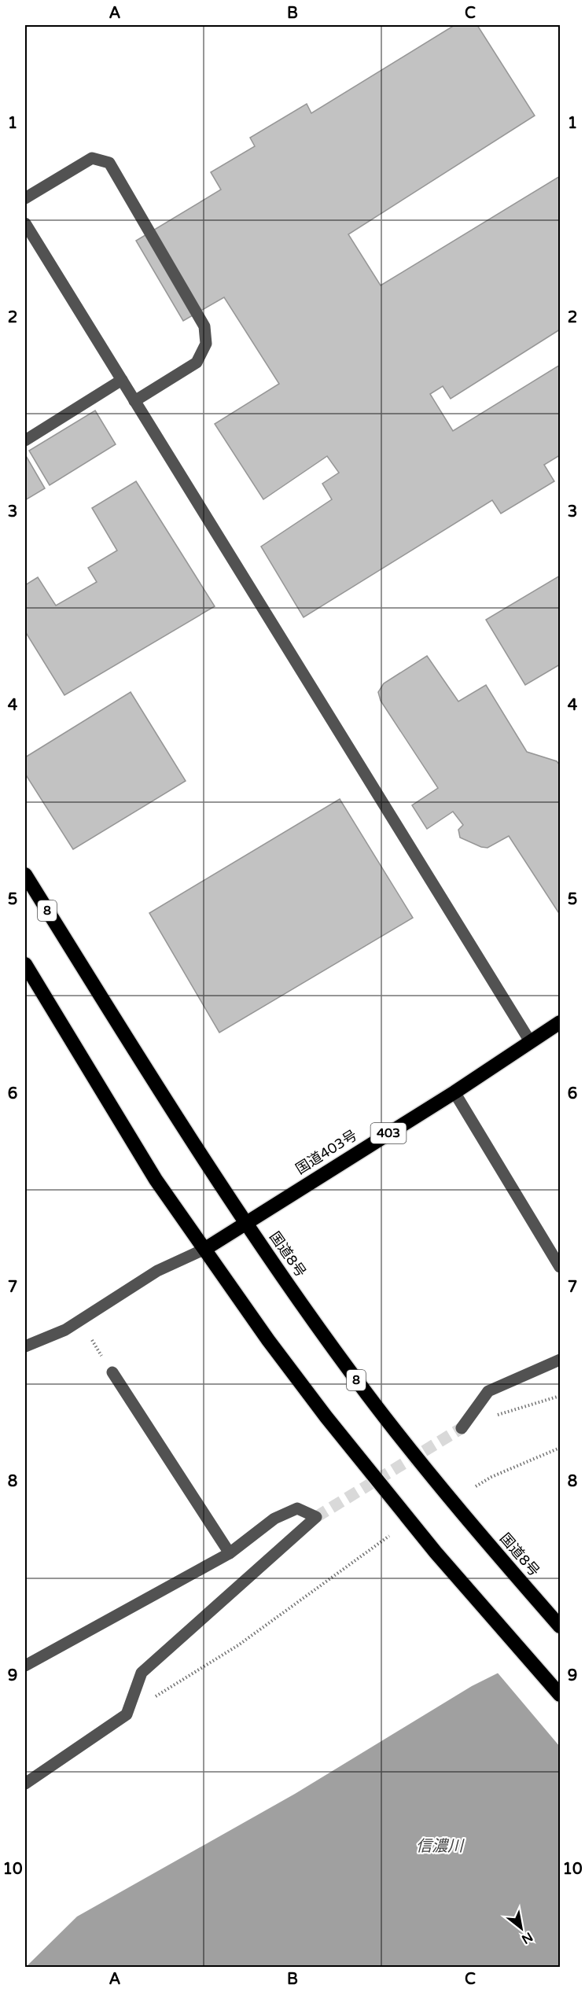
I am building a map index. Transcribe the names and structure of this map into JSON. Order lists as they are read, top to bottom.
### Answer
{
  "streets": {
    "highway": [
      "8",
      "403",
      "国道403号",
      "国道8号"
    ]
  },
  "crossings": [
    ["国道403号", "国道8号"]
  ],
  "water": ["信濃川"],
  "north": "bottom right",
  "grid": {
    "columns": ["A", "B", "C"],
    "rows": [
      "1",
      "2",
      "3",
      "4",
      "5",
      "6",
      "7",
      "8",
      "9",
      "10"
    ]
  }
}
